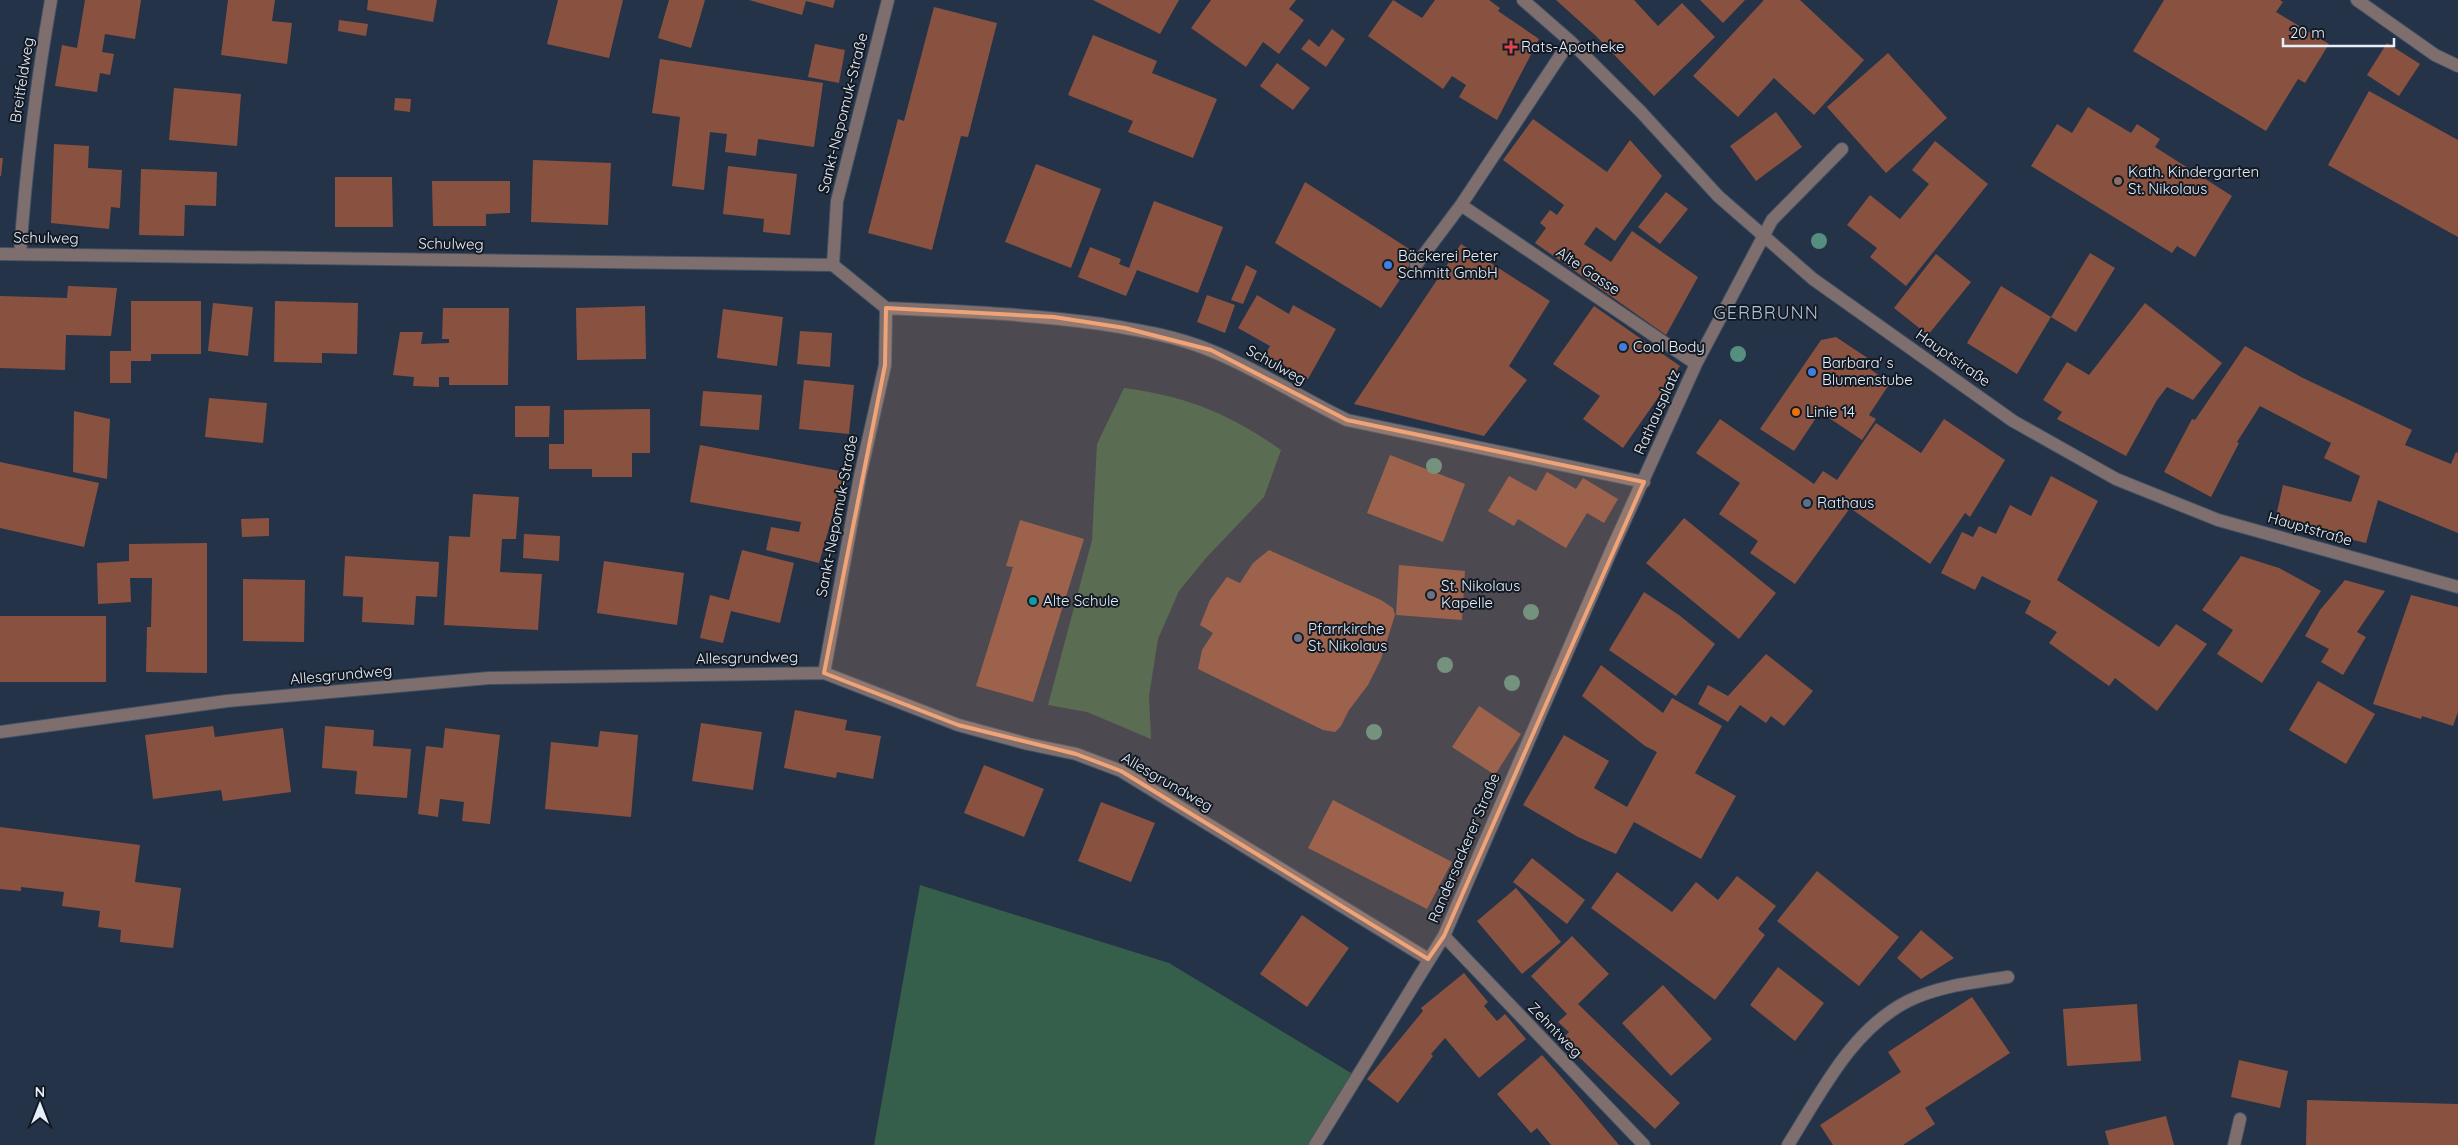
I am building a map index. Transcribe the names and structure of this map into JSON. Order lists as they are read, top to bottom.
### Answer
{
  "streets": {
    "street": [
      "Breitfeldweg",
      "Sankt-Nepomuk-Straße",
      "Schulweg",
      "Alte Gasse",
      "Hauptstraße",
      "Rathausplatz",
      "Allesgrundweg",
      "Randersackerer Straße",
      "Zehntweg"
    ]
  },
  "crossings": [
    ["Breitfeldweg", "Schulweg"],
    ["Sankt-Nepomuk-Straße", "Schulweg"],
    ["Sankt-Nepomuk-Straße", "Allesgrundweg"],
    ["Schulweg", "Rathausplatz"],
    ["Alte Gasse", "Rathausplatz"],
    ["Hauptstraße", "Rathausplatz"],
    ["Rathausplatz", "Randersackerer Straße"],
    ["Allesgrundweg", "Randersackerer Straße"],
    ["Randersackerer Straße", "Zehntweg"]
  ],
  "districts": ["GERBRUNN"],
  "places": {
    "health": ["Rats-Apotheke"],
    "other": [
      "Kath. Kindergarten St. Nikolaus",
      "Bäckerei Peter Schmitt GmbH",
      "Cool Body",
      "Barbara' s Blumenstube",
      "Linie 14",
      "Rathaus",
      "St. Nikolaus Kapelle",
      "Alte Schule",
      "Pfarrkirche St. Nikolaus"
    ]
  },
  "scale_bar": "20 m",
  "north": "top"
}
